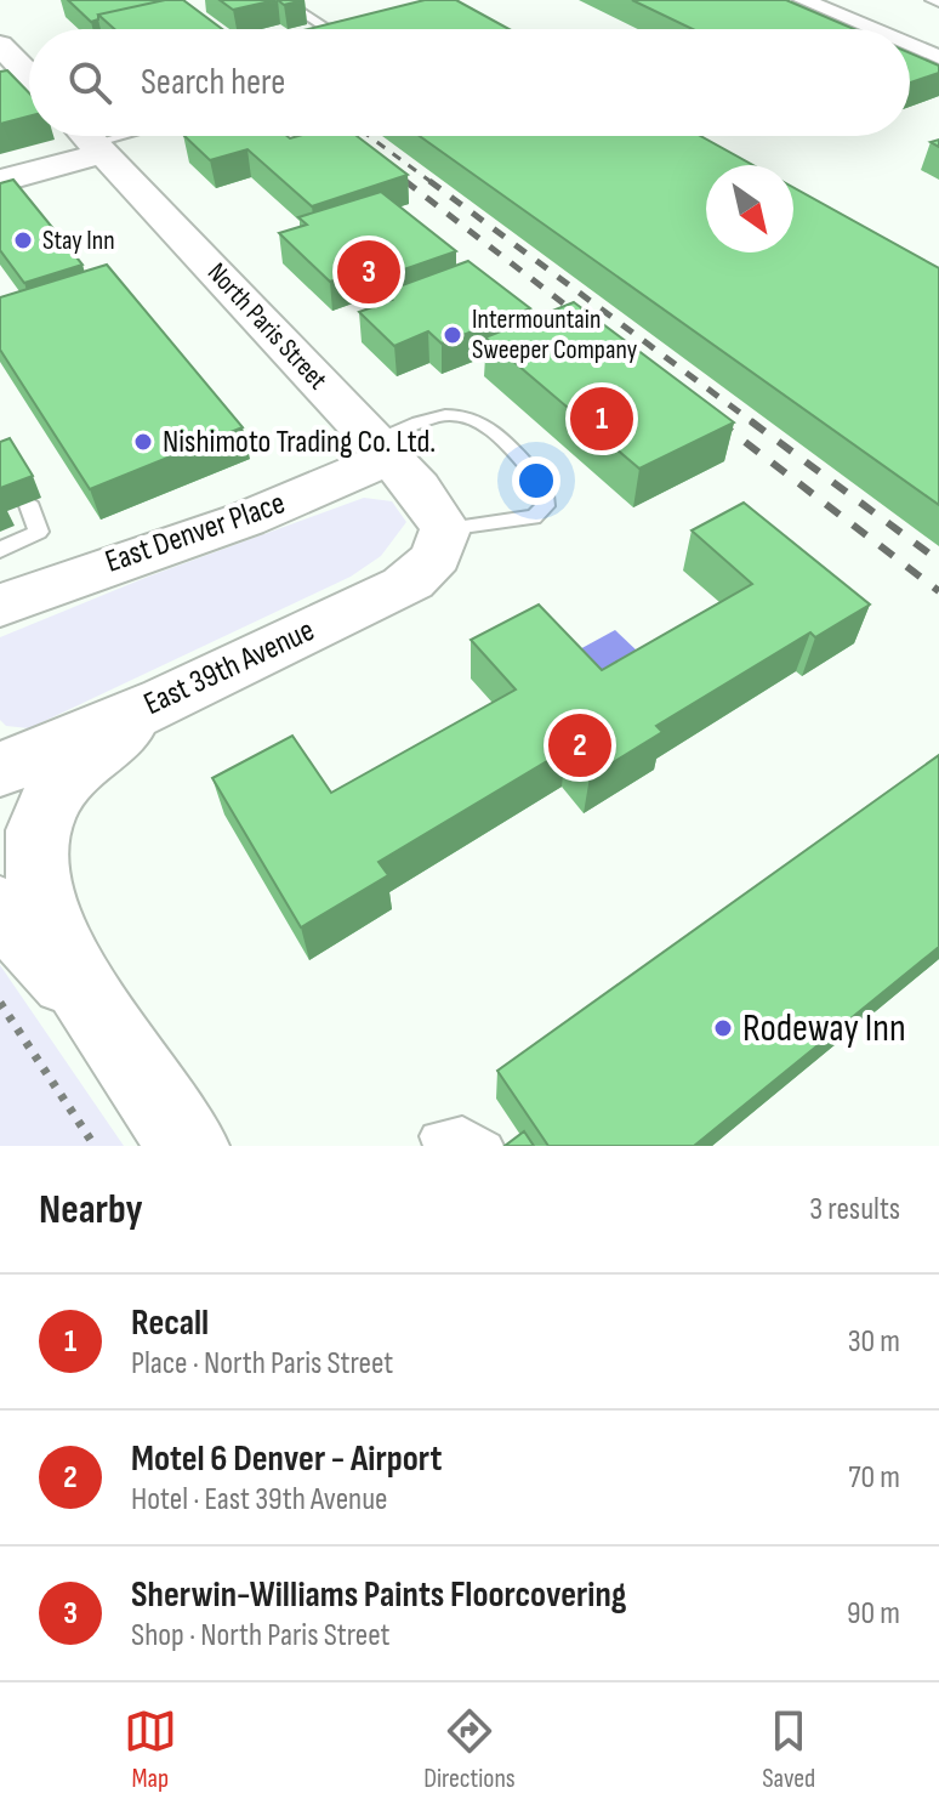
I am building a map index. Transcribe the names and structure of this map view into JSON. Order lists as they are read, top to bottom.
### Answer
{
  "streets": {
    "street": ["North Paris Street", "East Denver Place", "East 39th Avenue"]
  },
  "crossings": [
    ["North Paris Street", "East Denver Place"],
    ["North Paris Street", "East 39th Avenue"]
  ],
  "places": [
    "Stay Inn",
    "Intermountain Sweeper Company",
    "Nishimoto Trading Co. Ltd.",
    "Rodeway Inn"
  ],
  "north": "bottom right",
  "page": {
    "search": "Search here",
    "pins": ["3", "1", "2"],
    "heading": ["Nearby", "3 results"],
    "list": [
      {
        "mark": "1",
        "name": "Recall",
        "note": "Place · North Paris Street",
        "value": "30 m"
      },
      {
        "mark": "2",
        "name": "Motel 6 Denver - Airport",
        "note": "Hotel · East 39th Avenue",
        "value": "70 m"
      },
      {
        "mark": "3",
        "name": "Sherwin-Williams Paints Floorcovering",
        "note": "Shop · North Paris Street",
        "value": "90 m"
      }
    ],
    "nav": ["Map", "Directions", "Saved"]
  }
}
